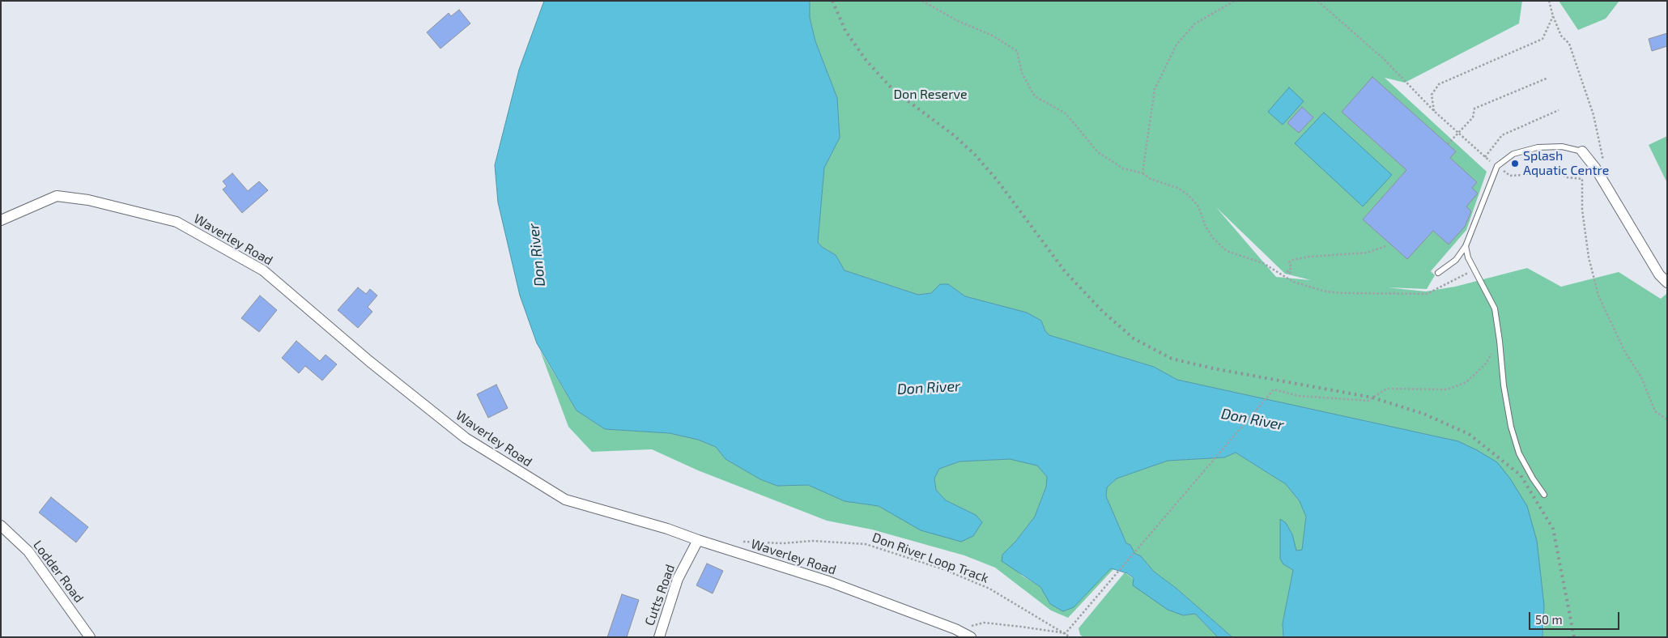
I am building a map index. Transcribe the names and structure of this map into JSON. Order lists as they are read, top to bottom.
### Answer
{
  "streets": {
    "street": ["Waverley Road", "Lodder Road", "Cutts Road"],
    "path": ["Don River Loop Track"]
  },
  "crossings": [
    ["Waverley Road", "Cutts Road"]
  ],
  "water": ["Don River"],
  "parks": ["Don Reserve"],
  "places": ["Splash Aquatic Centre"],
  "scale_bar": "50 m"
}
